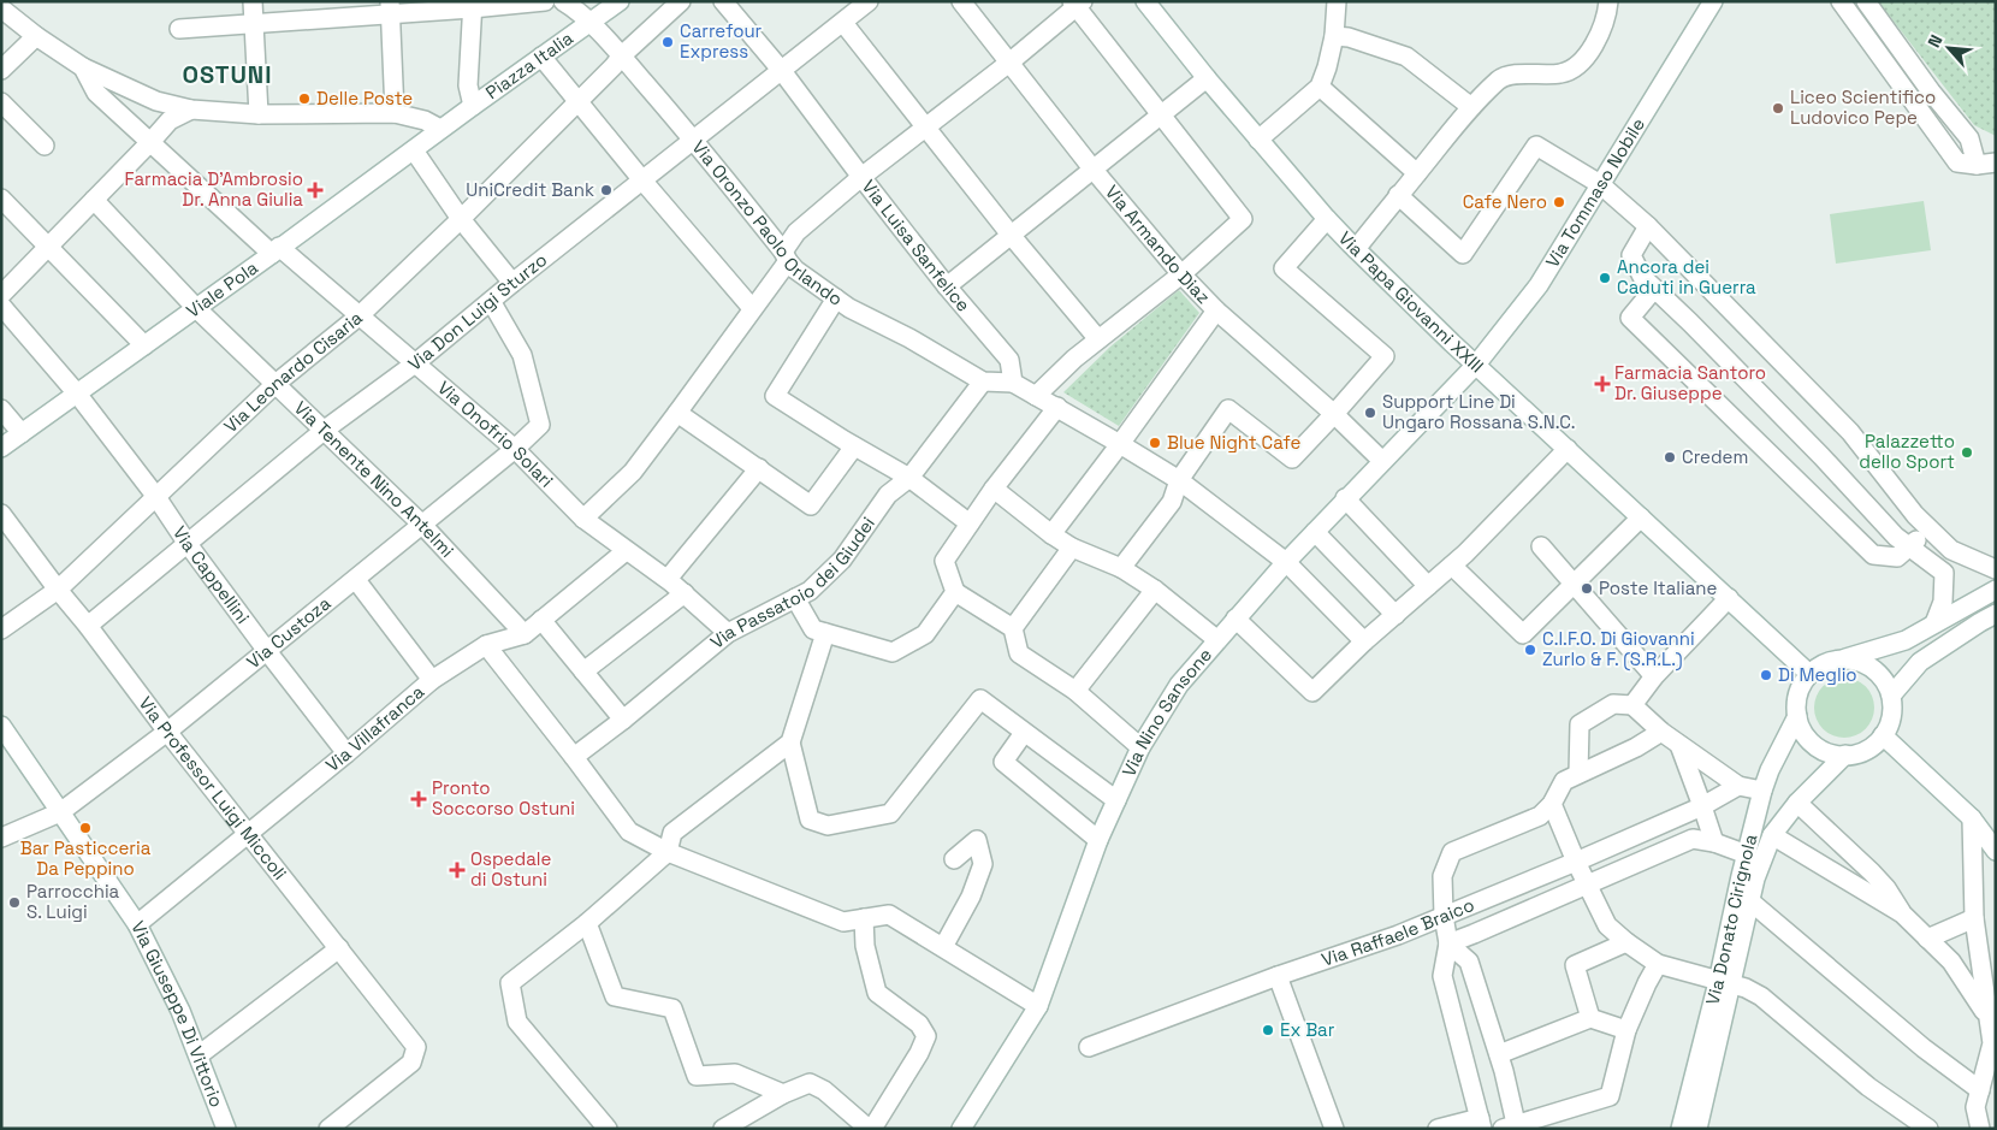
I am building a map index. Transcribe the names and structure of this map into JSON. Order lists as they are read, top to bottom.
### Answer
{
  "streets": {
    "street": [
      "Piazza Italia",
      "Via Tommaso Nobile",
      "Via Oronzo Paolo Orlando",
      "Via Armando Diaz",
      "Via Luisa Sanfelice",
      "Viale Pola",
      "Via Papa Giovanni XXIII",
      "Via Don Luigi Sturzo",
      "Via Leonardo Cisaria",
      "Via Onofrio Solari",
      "Via Tenente Nino Antelmi",
      "Via Cappellini",
      "Via Passatoio dei Giudei",
      "Via Custoza",
      "Via Nino Sansone",
      "Via Villafranca",
      "Via Professor Luigi Miccoli",
      "Via Donato Cirignola",
      "Via Raffaele Braico",
      "Via Giuseppe Di Vittorio"
    ]
  },
  "crossings": [
    ["Piazza Italia", "Via Oronzo Paolo Orlando"],
    ["Piazza Italia", "Viale Pola"],
    ["Via Tommaso Nobile", "Via Papa Giovanni XXIII"],
    ["Via Tommaso Nobile", "Via Nino Sansone"],
    ["Via Oronzo Paolo Orlando", "Via Don Luigi Sturzo"],
    ["Via Oronzo Paolo Orlando", "Via Passatoio dei Giudei"],
    ["Via Armando Diaz", "Via Nino Sansone"],
    ["Via Luisa Sanfelice", "Via Don Luigi Sturzo"],
    ["Viale Pola", "Via Onofrio Solari"],
    ["Viale Pola", "Via Tenente Nino Antelmi"],
    ["Viale Pola", "Via Cappellini"],
    ["Via Papa Giovanni XXIII", "Via Nino Sansone"],
    ["Via Papa Giovanni XXIII", "Via Donato Cirignola"],
    ["Via Don Luigi Sturzo", "Via Onofrio Solari"],
    ["Via Don Luigi Sturzo", "Via Tenente Nino Antelmi"],
    ["Via Don Luigi Sturzo", "Via Cappellini"],
    ["Via Don Luigi Sturzo", "Via Custoza"],
    ["Via Don Luigi Sturzo", "Via Professor Luigi Miccoli"],
    ["Via Leonardo Cisaria", "Via Onofrio Solari"],
    ["Via Leonardo Cisaria", "Via Tenente Nino Antelmi"],
    ["Via Leonardo Cisaria", "Via Cappellini"],
    ["Via Leonardo Cisaria", "Via Professor Luigi Miccoli"],
    ["Via Onofrio Solari", "Via Passatoio dei Giudei"],
    ["Via Onofrio Solari", "Via Custoza"],
    ["Via Onofrio Solari", "Via Villafranca"],
    ["Via Tenente Nino Antelmi", "Via Custoza"],
    ["Via Tenente Nino Antelmi", "Via Villafranca"],
    ["Via Cappellini", "Via Custoza"],
    ["Via Cappellini", "Via Villafranca"],
    ["Via Custoza", "Via Professor Luigi Miccoli"],
    ["Via Custoza", "Via Giuseppe Di Vittorio"],
    ["Via Villafranca", "Via Professor Luigi Miccoli"],
    ["Via Villafranca", "Via Giuseppe Di Vittorio"],
    ["Via Donato Cirignola", "Via Raffaele Braico"]
  ],
  "districts": ["OSTUNI"],
  "places": {
    "other": [
      "Carrefour Express",
      "Delle Poste",
      "Liceo Scientifico Ludovico Pepe",
      "UniCredit Bank",
      "Cafe Nero",
      "Ancora dei Caduti in Guerra",
      "Support Line Di Ungaro Rossana S.N.C.",
      "Blue Night Cafe",
      "Palazzetto dello Sport",
      "Credem",
      "Poste Italiane",
      "C.I.F.O. Di Giovanni Zurlo & F. (S.R.L.)",
      "Di Meglio",
      "Bar Pasticceria Da Peppino",
      "Parrocchia S. Luigi",
      "Ex Bar"
    ],
    "health": [
      "Farmacia D'Ambrosio Dr. Anna Giulia",
      "Farmacia Santoro Dr. Giuseppe",
      "Pronto Soccorso Ostuni",
      "Ospedale di Ostuni"
    ]
  },
  "north": "top left"
}
